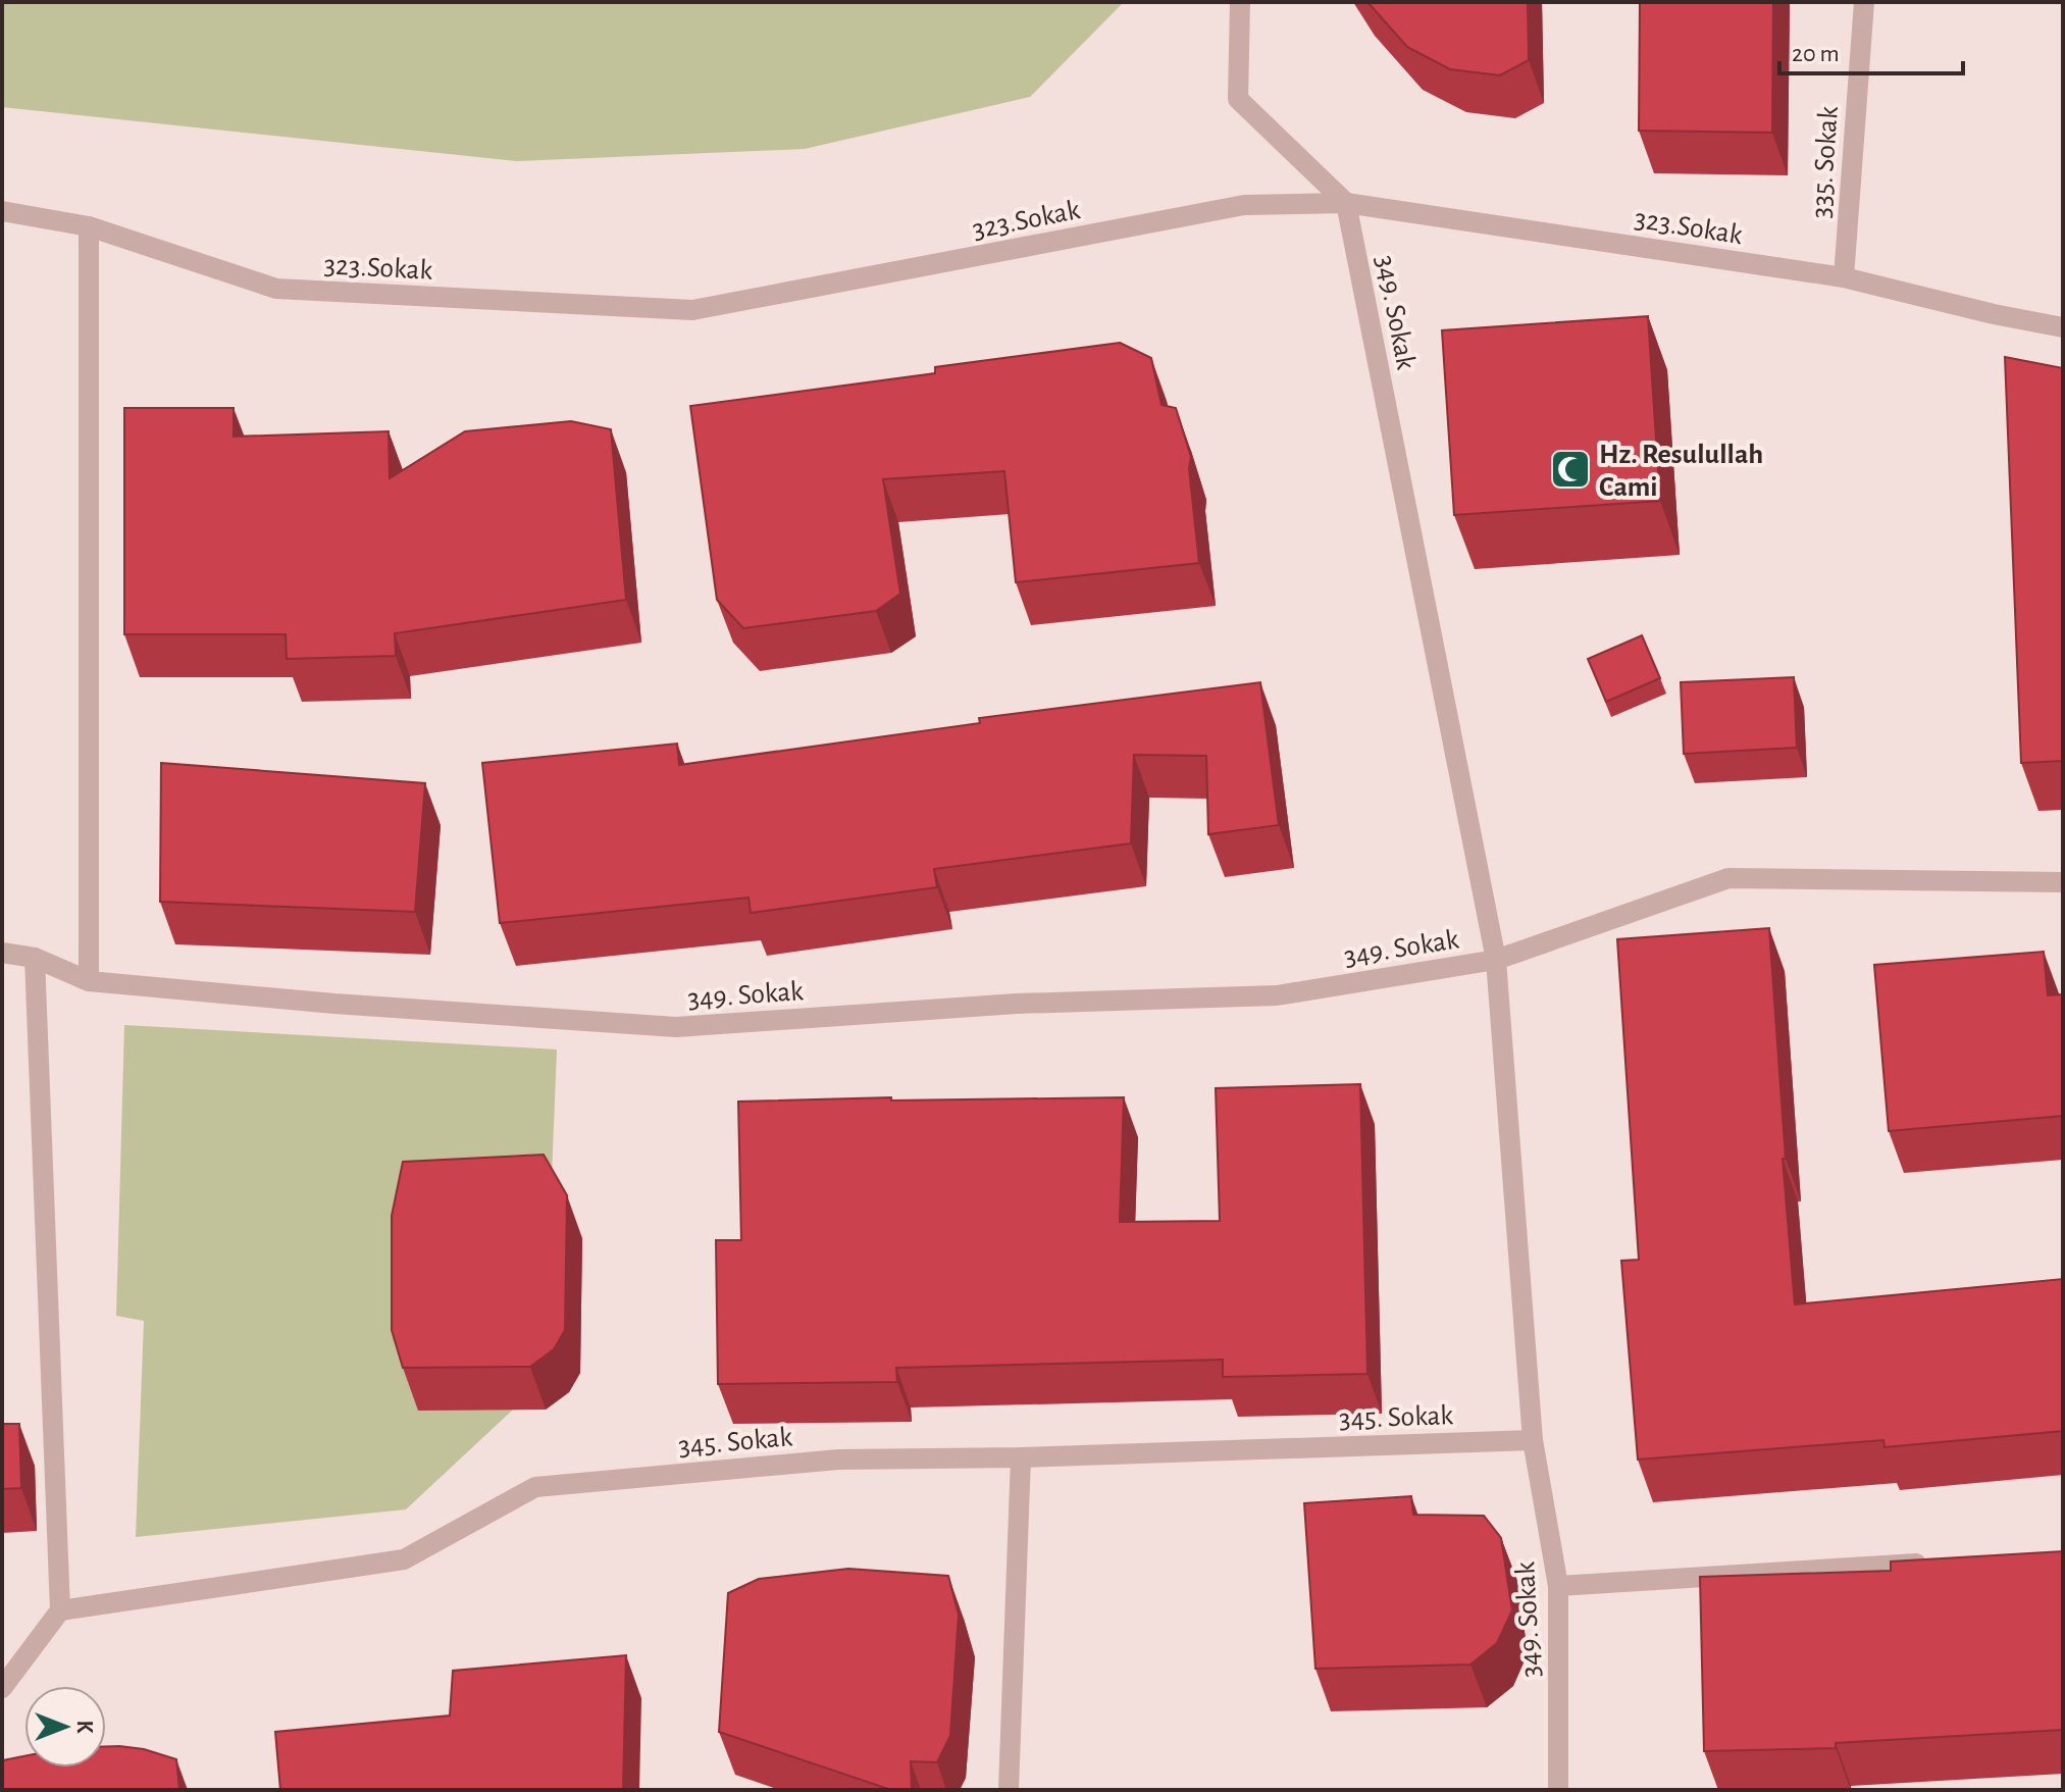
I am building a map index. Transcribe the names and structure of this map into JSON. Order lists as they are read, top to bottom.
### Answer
{
  "streets": {
    "street": [
      "335. Sokak",
      "323.Sokak",
      "349. Sokak",
      "345. Sokak"
    ]
  },
  "crossings": [
    ["335. Sokak", "323.Sokak"],
    ["323.Sokak", "349. Sokak"],
    ["349. Sokak", "345. Sokak"]
  ],
  "places": {
    "mosque": ["Hz. Resulullah Cami"]
  },
  "scale_bar": "20 m",
  "north": "right"
}
